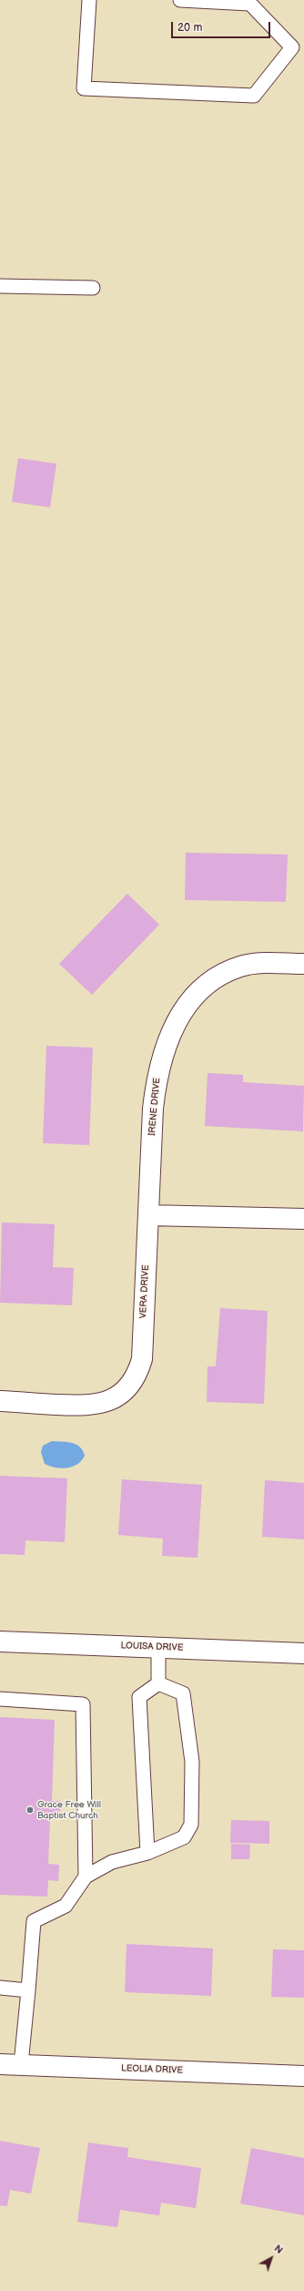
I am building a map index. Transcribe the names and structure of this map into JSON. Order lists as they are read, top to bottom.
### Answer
{
  "streets": {
    "street": [
      "IRENE DRIVE",
      "VERA DRIVE",
      "LOUISA DRIVE",
      "LEOLIA DRIVE"
    ]
  },
  "crossings": [
    ["IRENE DRIVE", "VERA DRIVE"]
  ],
  "places": ["Grace Free Will Baptist Church"],
  "scale_bar": "20 m",
  "north": "top right"
}
